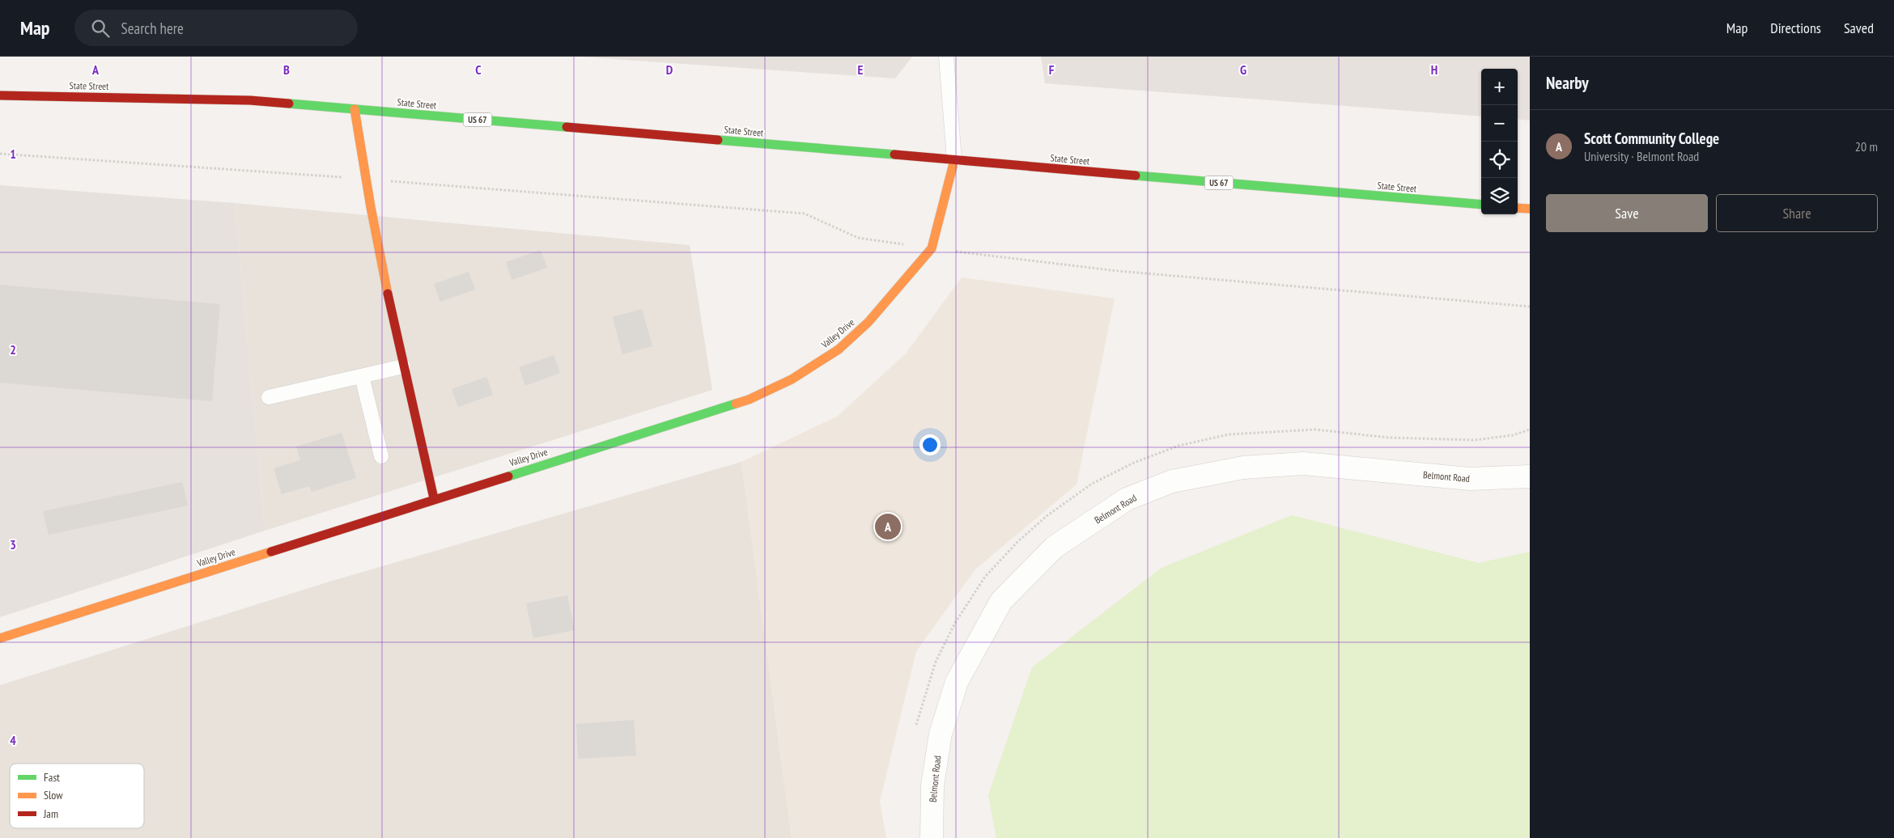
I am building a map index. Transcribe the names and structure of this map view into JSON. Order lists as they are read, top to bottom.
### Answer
{
  "streets": {
    "main road": ["State Street", "US 67", "Valley Drive"],
    "street": ["Belmont Road"]
  },
  "crossings": [
    ["State Street", "Valley Drive"]
  ],
  "legend": ["Fast", "Slow", "Jam"],
  "page": {
    "header": "Map",
    "search": "Search here",
    "nav": ["Map", "Directions", "Saved"],
    "heading": "Nearby",
    "map_buttons": ["+", "−"],
    "list": [
      {
        "mark": "A",
        "name": "Scott Community College",
        "note": "University · Belmont Road",
        "value": "20 m"
      }
    ],
    "buttons": ["Save", "Share"],
    "pins": "A"
  },
  "grid": {
    "columns": [
      "A",
      "B",
      "C",
      "D",
      "E",
      "F",
      "G",
      "H"
    ],
    "rows": [
      "1",
      "2",
      "3",
      "4"
    ]
  }
}
